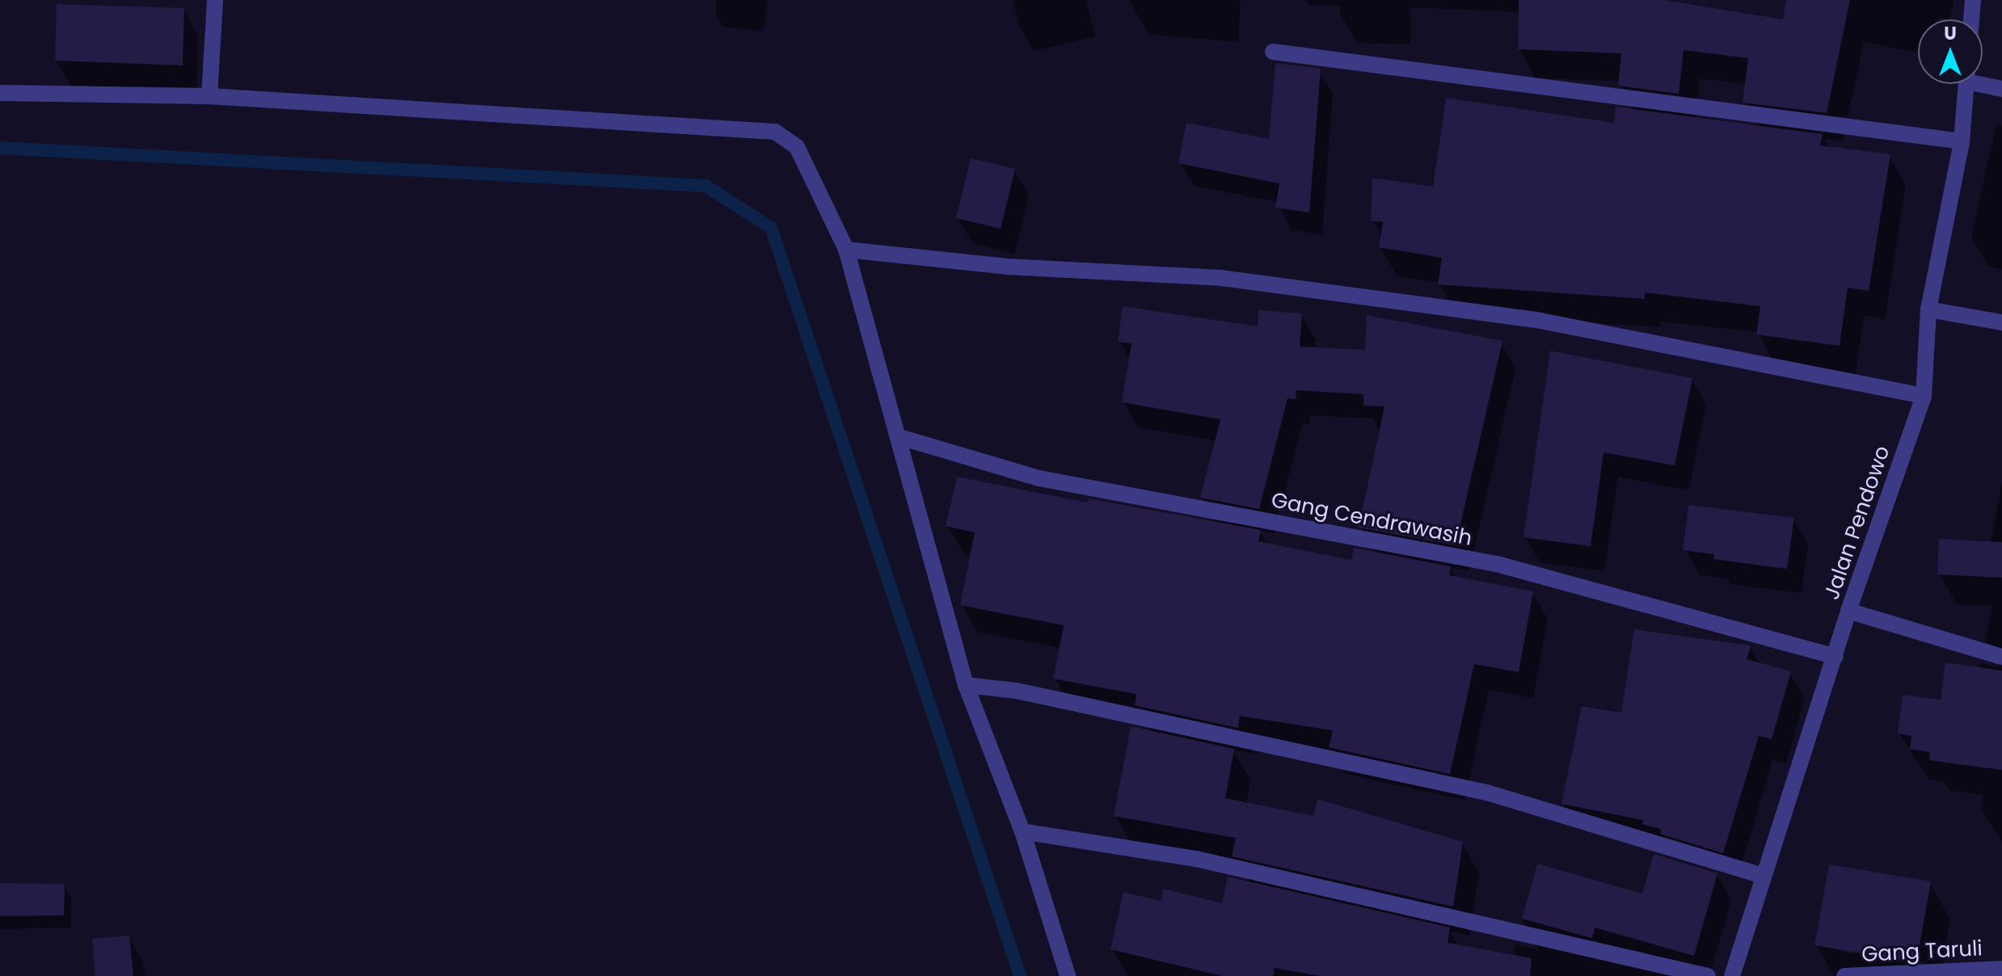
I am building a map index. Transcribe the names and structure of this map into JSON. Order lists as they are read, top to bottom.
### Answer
{
  "streets": {
    "street": ["Gang Cendrawasih", "Jalan Pendowo", "Gang Taruli"]
  },
  "crossings": [
    ["Gang Cendrawasih", "Jalan Pendowo"]
  ],
  "north": "top"
}
